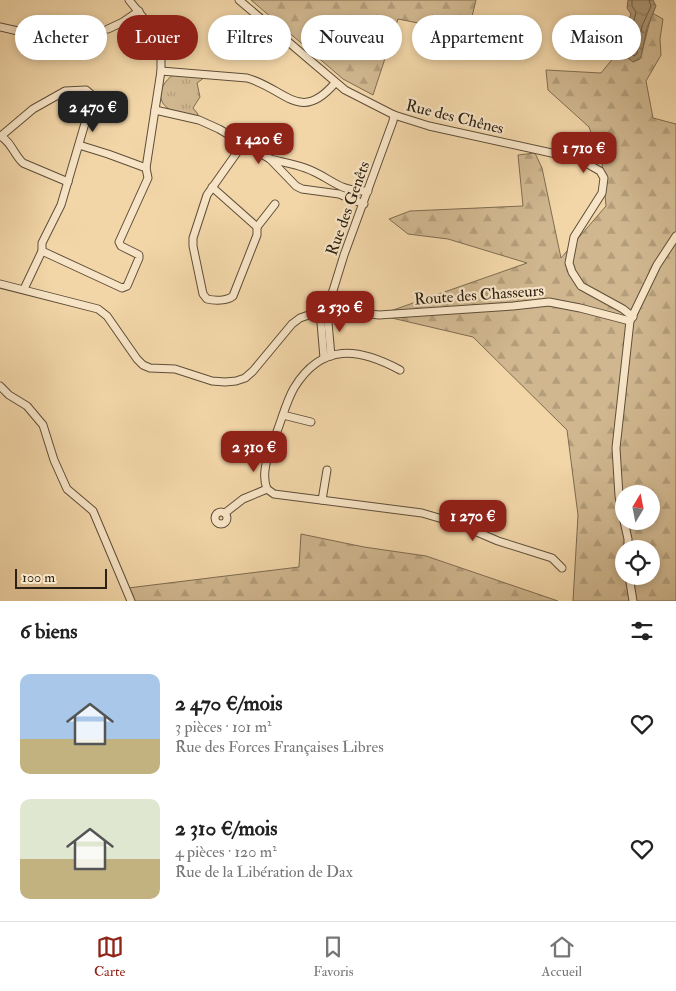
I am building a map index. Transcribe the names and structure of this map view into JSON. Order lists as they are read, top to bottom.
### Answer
{
  "streets": {
    "street": ["Rue des Chênes", "Rue des Genêts", "Route des Chasseurs"]
  },
  "crossings": [
    ["Rue des Chênes", "Rue des Genêts"],
    ["Rue des Chênes", "Route des Chasseurs"],
    ["Rue des Genêts", "Route des Chasseurs"]
  ],
  "scale_bar": "100 m",
  "north": "top",
  "page": {
    "chip": [
      "Acheter",
      "Louer",
      "Filtres",
      "Nouveau",
      "Appartement",
      "Maison"
    ],
    "price": [
      "2 470 €",
      "1 420 €",
      "1 710 €",
      "2 530 €",
      "2 310 €",
      "1 270 €"
    ],
    "scale": "100 m",
    "heading": "6 biens",
    "list": [
      {
        "name": "2 470 €/mois",
        "note": "3 pièces · 101 m² · Rue des Forces Françaises Libres"
      },
      {
        "name": "2 310 €/mois",
        "note": "4 pièces · 120 m² · Rue de la Libération de Dax"
      }
    ],
    "tabs": ["Carte", "Favoris", "Accueil"]
  }
}
